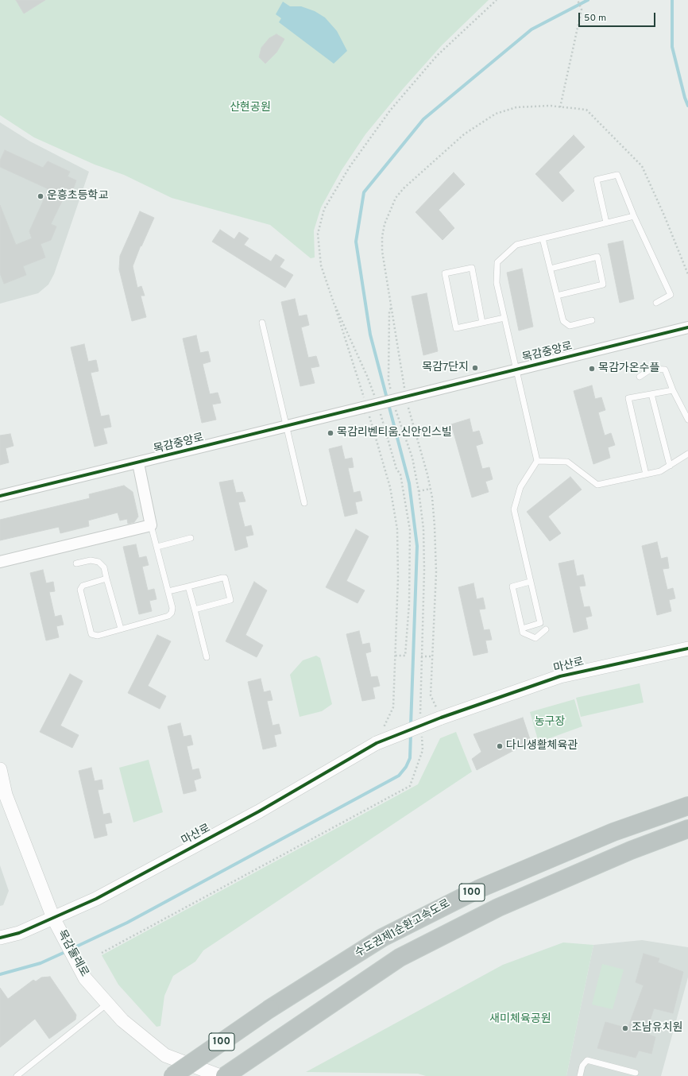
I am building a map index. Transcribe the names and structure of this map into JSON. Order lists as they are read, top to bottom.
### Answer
{
  "streets": {
    "highway": ["100", "수도권제1순환고속도로"],
    "street": ["목감중앙로", "마산로", "목감둘레로"]
  },
  "crossings": [
    ["마산로", "목감둘레로"]
  ],
  "parks": ["산현공원", "농구장", "새미체육공원"],
  "places": [
    "운흥초등학교",
    "목감7단지",
    "목감가온수플",
    "목감리벤티움.신안인스빌",
    "다니생활체육관",
    "조남유치원"
  ],
  "scale_bar": "50 m"
}
